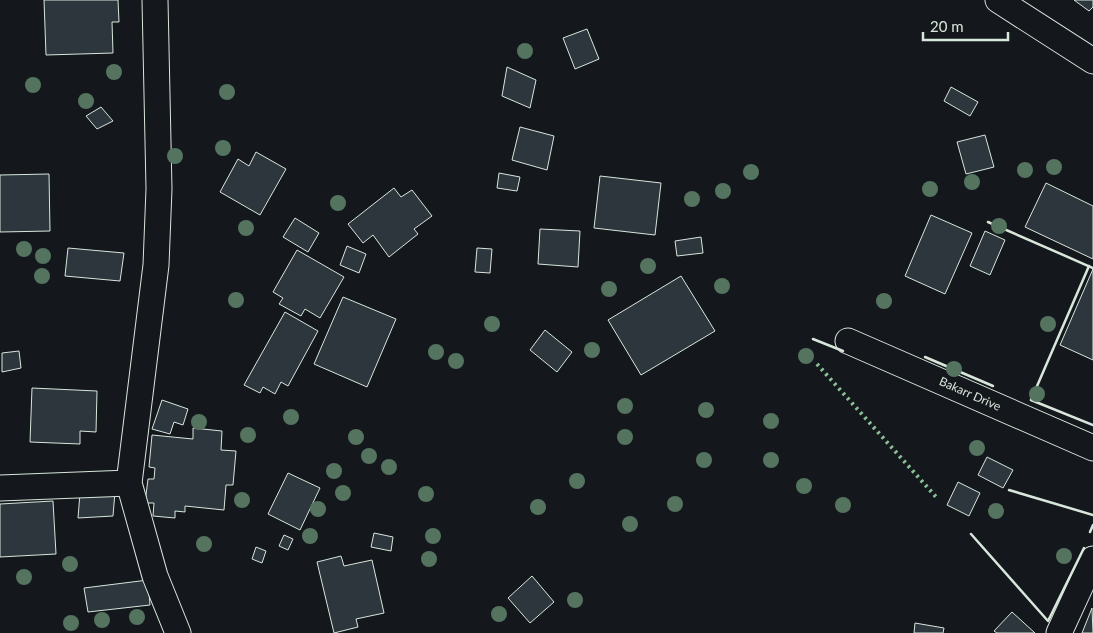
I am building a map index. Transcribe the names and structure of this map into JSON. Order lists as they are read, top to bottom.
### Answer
{
  "streets": {
    "street": ["Bakarr Drive"]
  },
  "scale_bar": "20 m"
}
